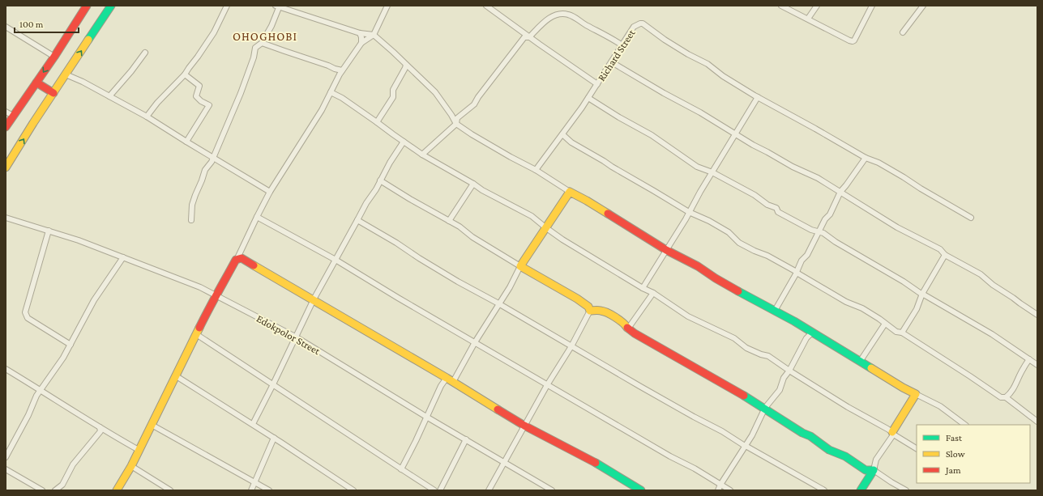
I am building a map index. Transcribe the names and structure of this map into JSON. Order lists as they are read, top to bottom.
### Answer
{
  "streets": {
    "street": ["Richard Street", "Edokpolor Street"]
  },
  "districts": ["OHOGHOBI"],
  "legend": ["Fast", "Slow", "Jam"],
  "scale_bar": "100 m"
}
